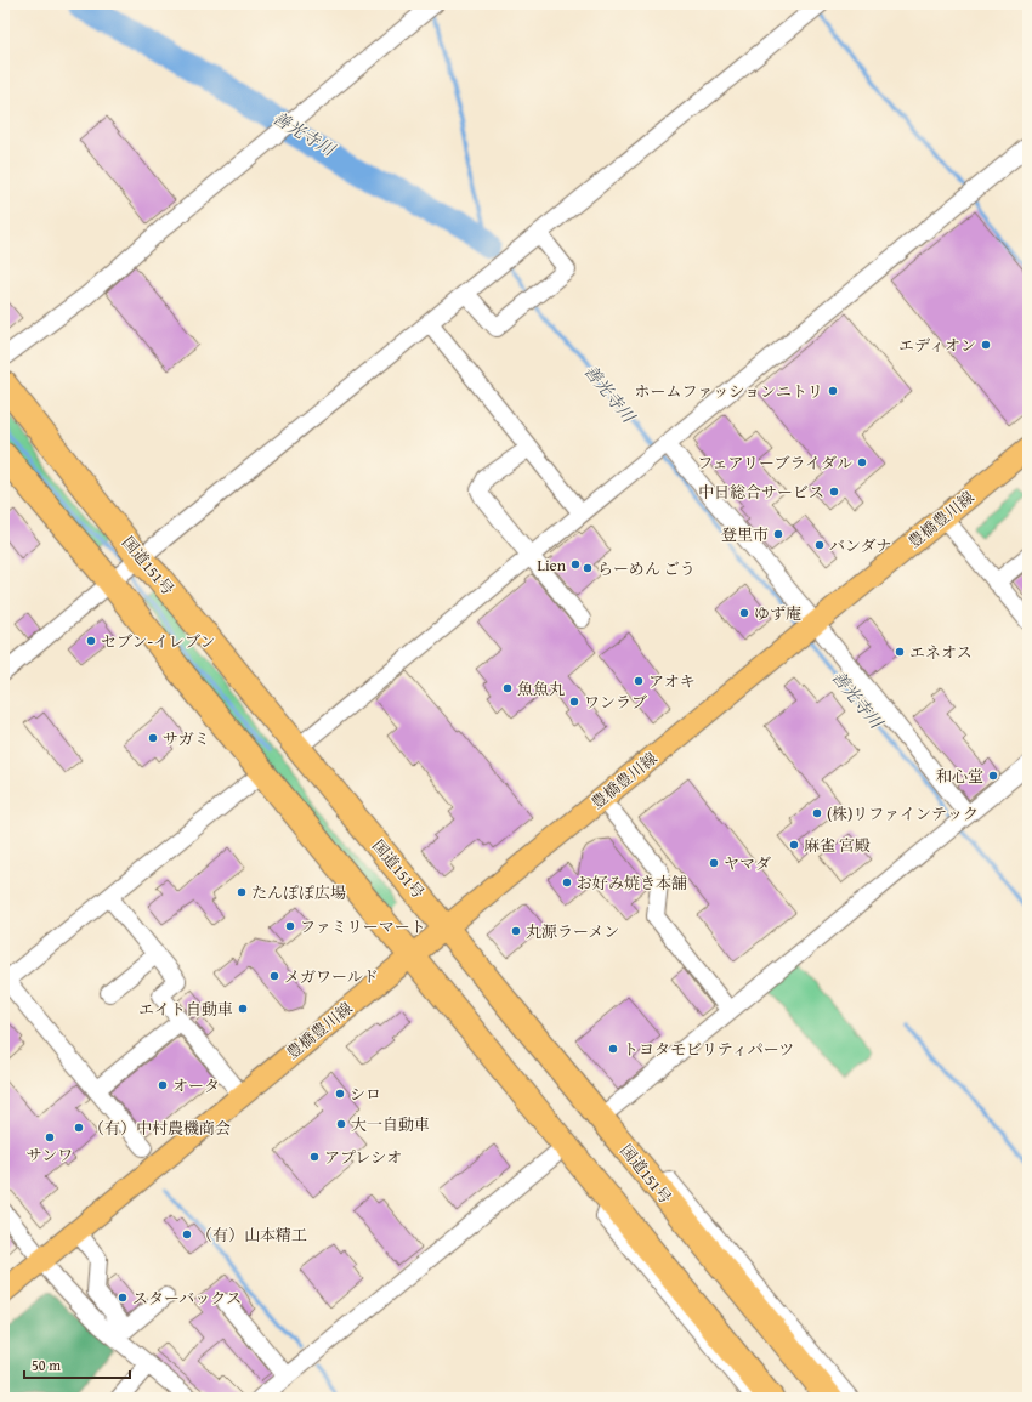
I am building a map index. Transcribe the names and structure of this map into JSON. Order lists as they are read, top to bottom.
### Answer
{
  "streets": {
    "highway": ["国道151号"],
    "main road": ["豊橋豊川線"]
  },
  "crossings": [
    ["豊橋豊川線", "国道151号"]
  ],
  "water": ["善光寺川"],
  "places": [
    "エディオン",
    "ホームファッションニトリ",
    "フェアリーブライダル",
    "中日総合サービス",
    "登里市",
    "バンダナ",
    "Lien",
    "らーめん ごう",
    "ゆず庵",
    "セブン-イレブン",
    "エネオス",
    "アオキ",
    "魚魚丸",
    "ワンラブ",
    "サガミ",
    "和心堂",
    "(株)リファインテック",
    "麻雀 宮殿",
    "ヤマダ",
    "お好み焼き本舗",
    "たんぽぽ広場",
    "ファミリーマート",
    "丸源ラーメン",
    "メガワールド",
    "エイト自動車",
    "トヨタモビリティパーツ",
    "オータ",
    "シロ",
    "大一自動車",
    "（有）中村農機商会",
    "サンワ",
    "アプレシオ",
    "（有）山本精工",
    "スターバックス"
  ],
  "scale_bar": "50 m"
}
